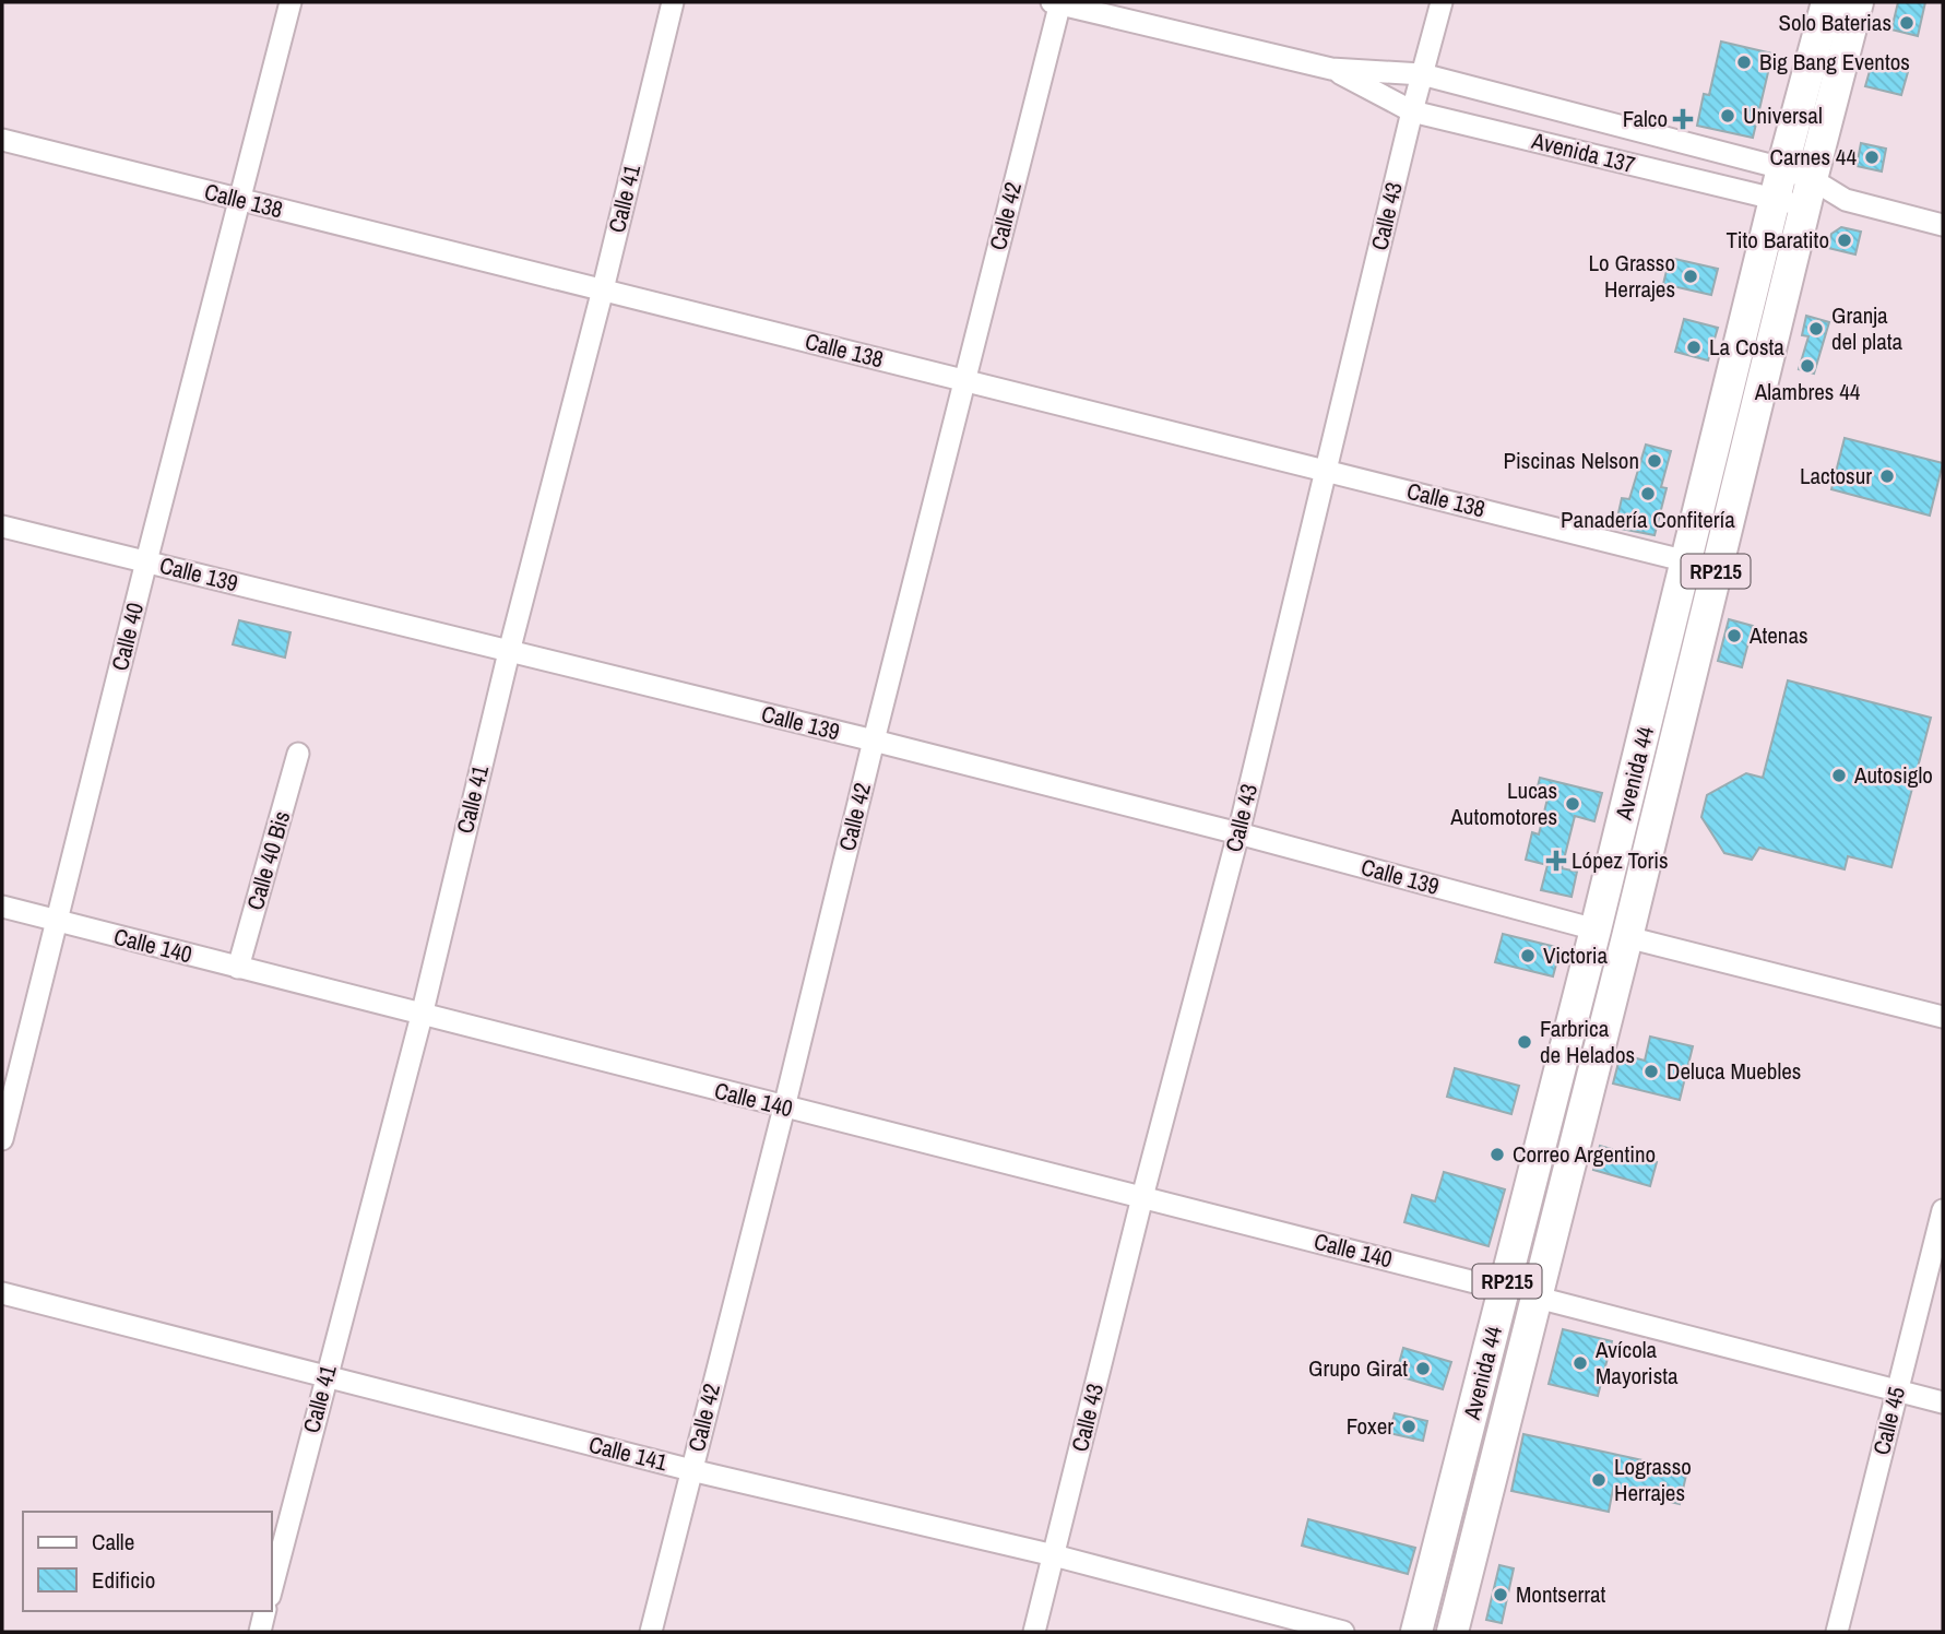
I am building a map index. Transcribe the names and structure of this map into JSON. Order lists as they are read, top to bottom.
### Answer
{
  "streets": {
    "highway": ["RP215", "Avenida 44"],
    "street": [
      "Avenida 137",
      "Calle 41",
      "Calle 138",
      "Calle 42",
      "Calle 43",
      "Calle 139",
      "Calle 40",
      "Calle 40 Bis",
      "Calle 140",
      "Calle 45",
      "Calle 141"
    ]
  },
  "crossings": [
    ["Avenida 137", "Calle 42"],
    ["Avenida 137", "Calle 43"],
    ["Avenida 137", "Avenida 44"],
    ["Calle 41", "Calle 138"],
    ["Calle 41", "Calle 139"],
    ["Calle 41", "Calle 140"],
    ["Calle 41", "Calle 141"],
    ["Calle 138", "Calle 42"],
    ["Calle 138", "Calle 43"],
    ["Calle 138", "Calle 40"],
    ["Calle 138", "Avenida 44"],
    ["Calle 42", "Calle 139"],
    ["Calle 42", "Calle 140"],
    ["Calle 42", "Calle 141"],
    ["Calle 43", "Calle 139"],
    ["Calle 43", "Calle 140"],
    ["Calle 43", "Calle 141"],
    ["Calle 139", "Calle 40"],
    ["Calle 139", "Avenida 44"],
    ["Calle 40", "Calle 140"],
    ["Avenida 44", "Calle 140"],
    ["Calle 40 Bis", "Calle 140"]
  ],
  "places": {
    "other": [
      "Solo Baterias",
      "Big Bang Eventos",
      "Universal",
      "Carnes 44",
      "Tito Baratito",
      "Lo Grasso Herrajes",
      "Granja del plata",
      "La Costa",
      "Alambres 44",
      "Piscinas Nelson",
      "Lactosur",
      "Panadería Confitería",
      "Atenas",
      "Autosiglo",
      "Lucas Automotores",
      "Victoria",
      "Farbrica de Helados",
      "Deluca Muebles",
      "Correo Argentino",
      "Avícola Mayorista",
      "Grupo Girat",
      "Foxer",
      "Lograsso Herrajes",
      "Montserrat"
    ],
    "health": ["Falco", "López Toris"]
  },
  "legend": ["Calle", "Edificio"]
}
